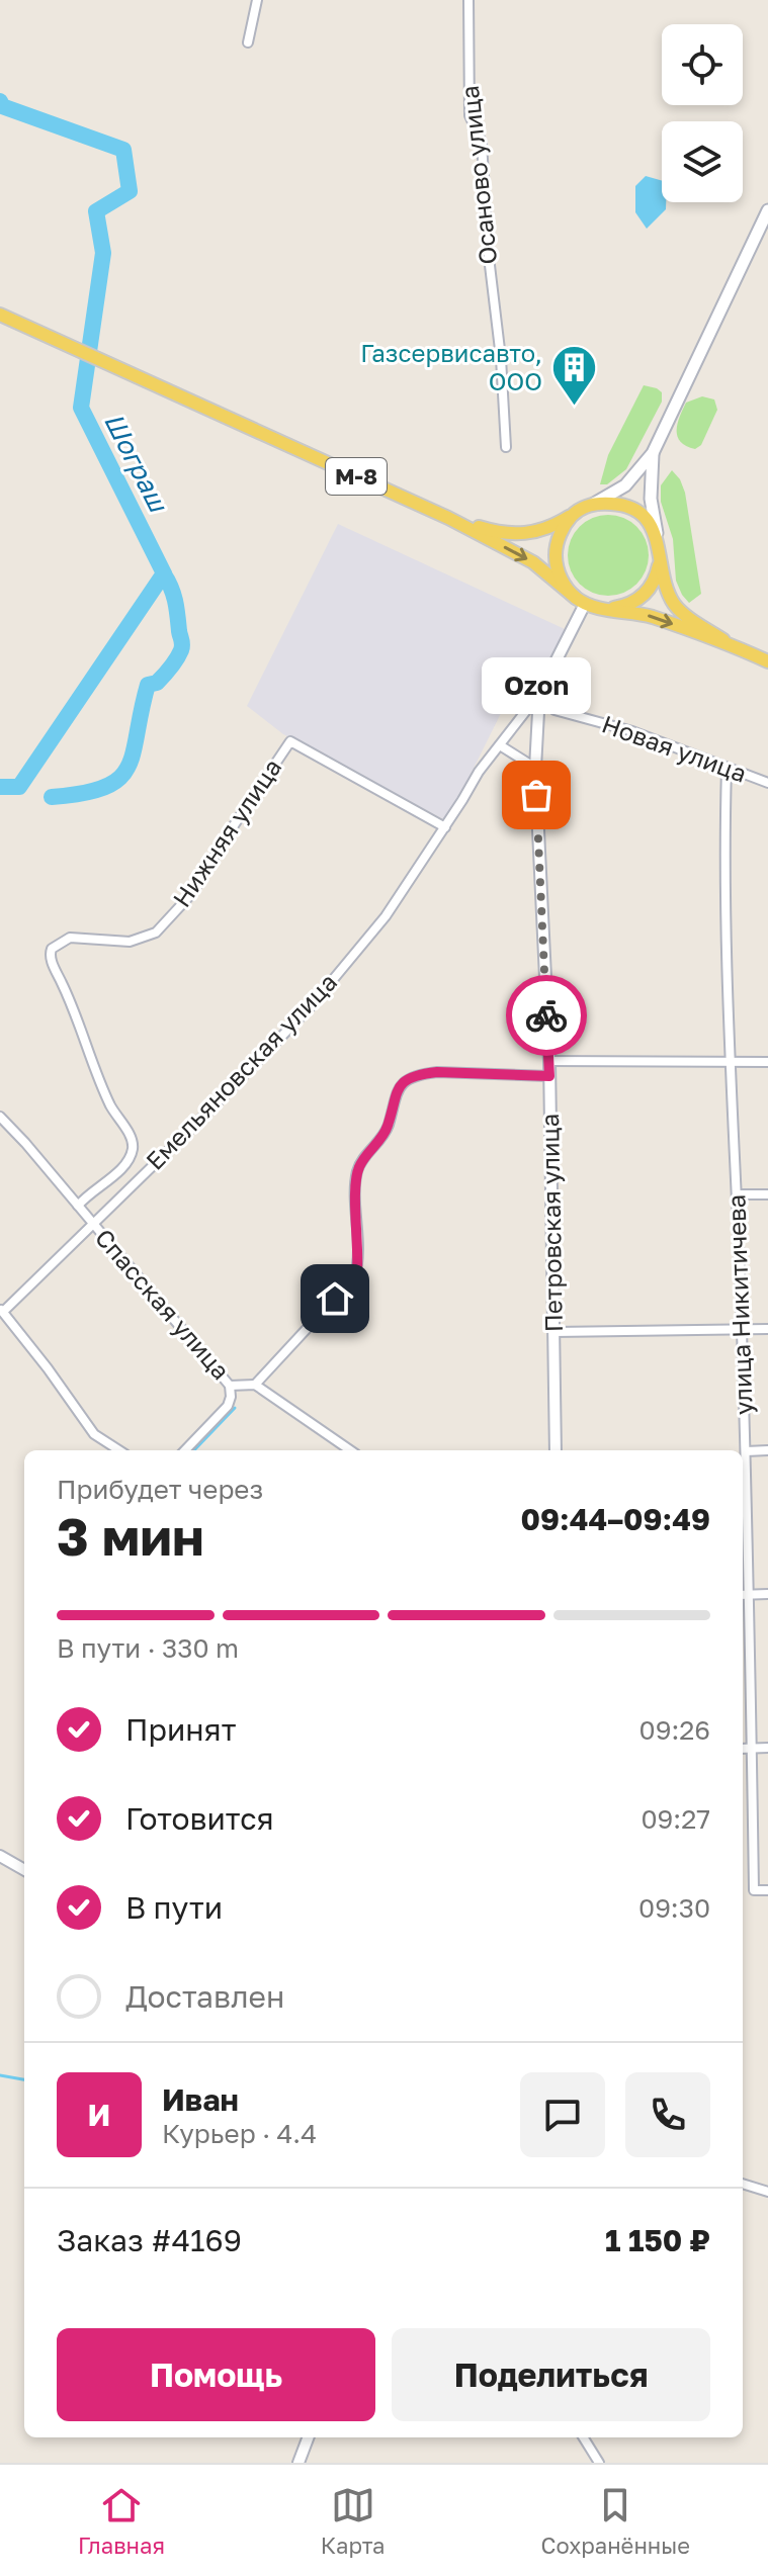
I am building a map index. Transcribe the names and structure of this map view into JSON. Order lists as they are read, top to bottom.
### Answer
{
  "streets": {
    "main road": ["М-8"],
    "street": [
      "Осаново улица",
      "Новая улица",
      "Нижняя улица",
      "Емельяновская улица",
      "Петровская улица",
      "Спасская улица",
      "улица Никитичева"
    ]
  },
  "crossings": [
    ["М-8", "Петровская улица"],
    ["Новая улица", "Емельяновская улица"],
    ["Новая улица", "Петровская улица"],
    ["Новая улица", "улица Никитичева"],
    ["Нижняя улица", "Емельяновская улица"],
    ["Нижняя улица", "Спасская улица"],
    ["Емельяновская улица", "Петровская улица"],
    ["Емельяновская улица", "Спасская улица"]
  ],
  "water": ["Шограш"],
  "places": {
    "building": ["Газсервисавто, ООО"],
    "other": ["Ozon"]
  },
  "page": {
    "bubble": "Ozon",
    "heading": ["3 мин", "Прибудет через", "09:44–09:49"],
    "panel": [
      "Иван",
      "Курьер · 4.4",
      "Заказ #4169",
      "1 150 ₽"
    ],
    "bar": "В пути · 330 m",
    "list": [
      ["Принят", "09:26"],
      ["Готовится", "09:27"],
      ["В пути", "09:30"],
      "Доставлен"
    ],
    "round": "И",
    "buttons": ["Помощь", "Поделиться"],
    "tabs": ["Главная", "Карта", "Сохранённые"]
  }
}
